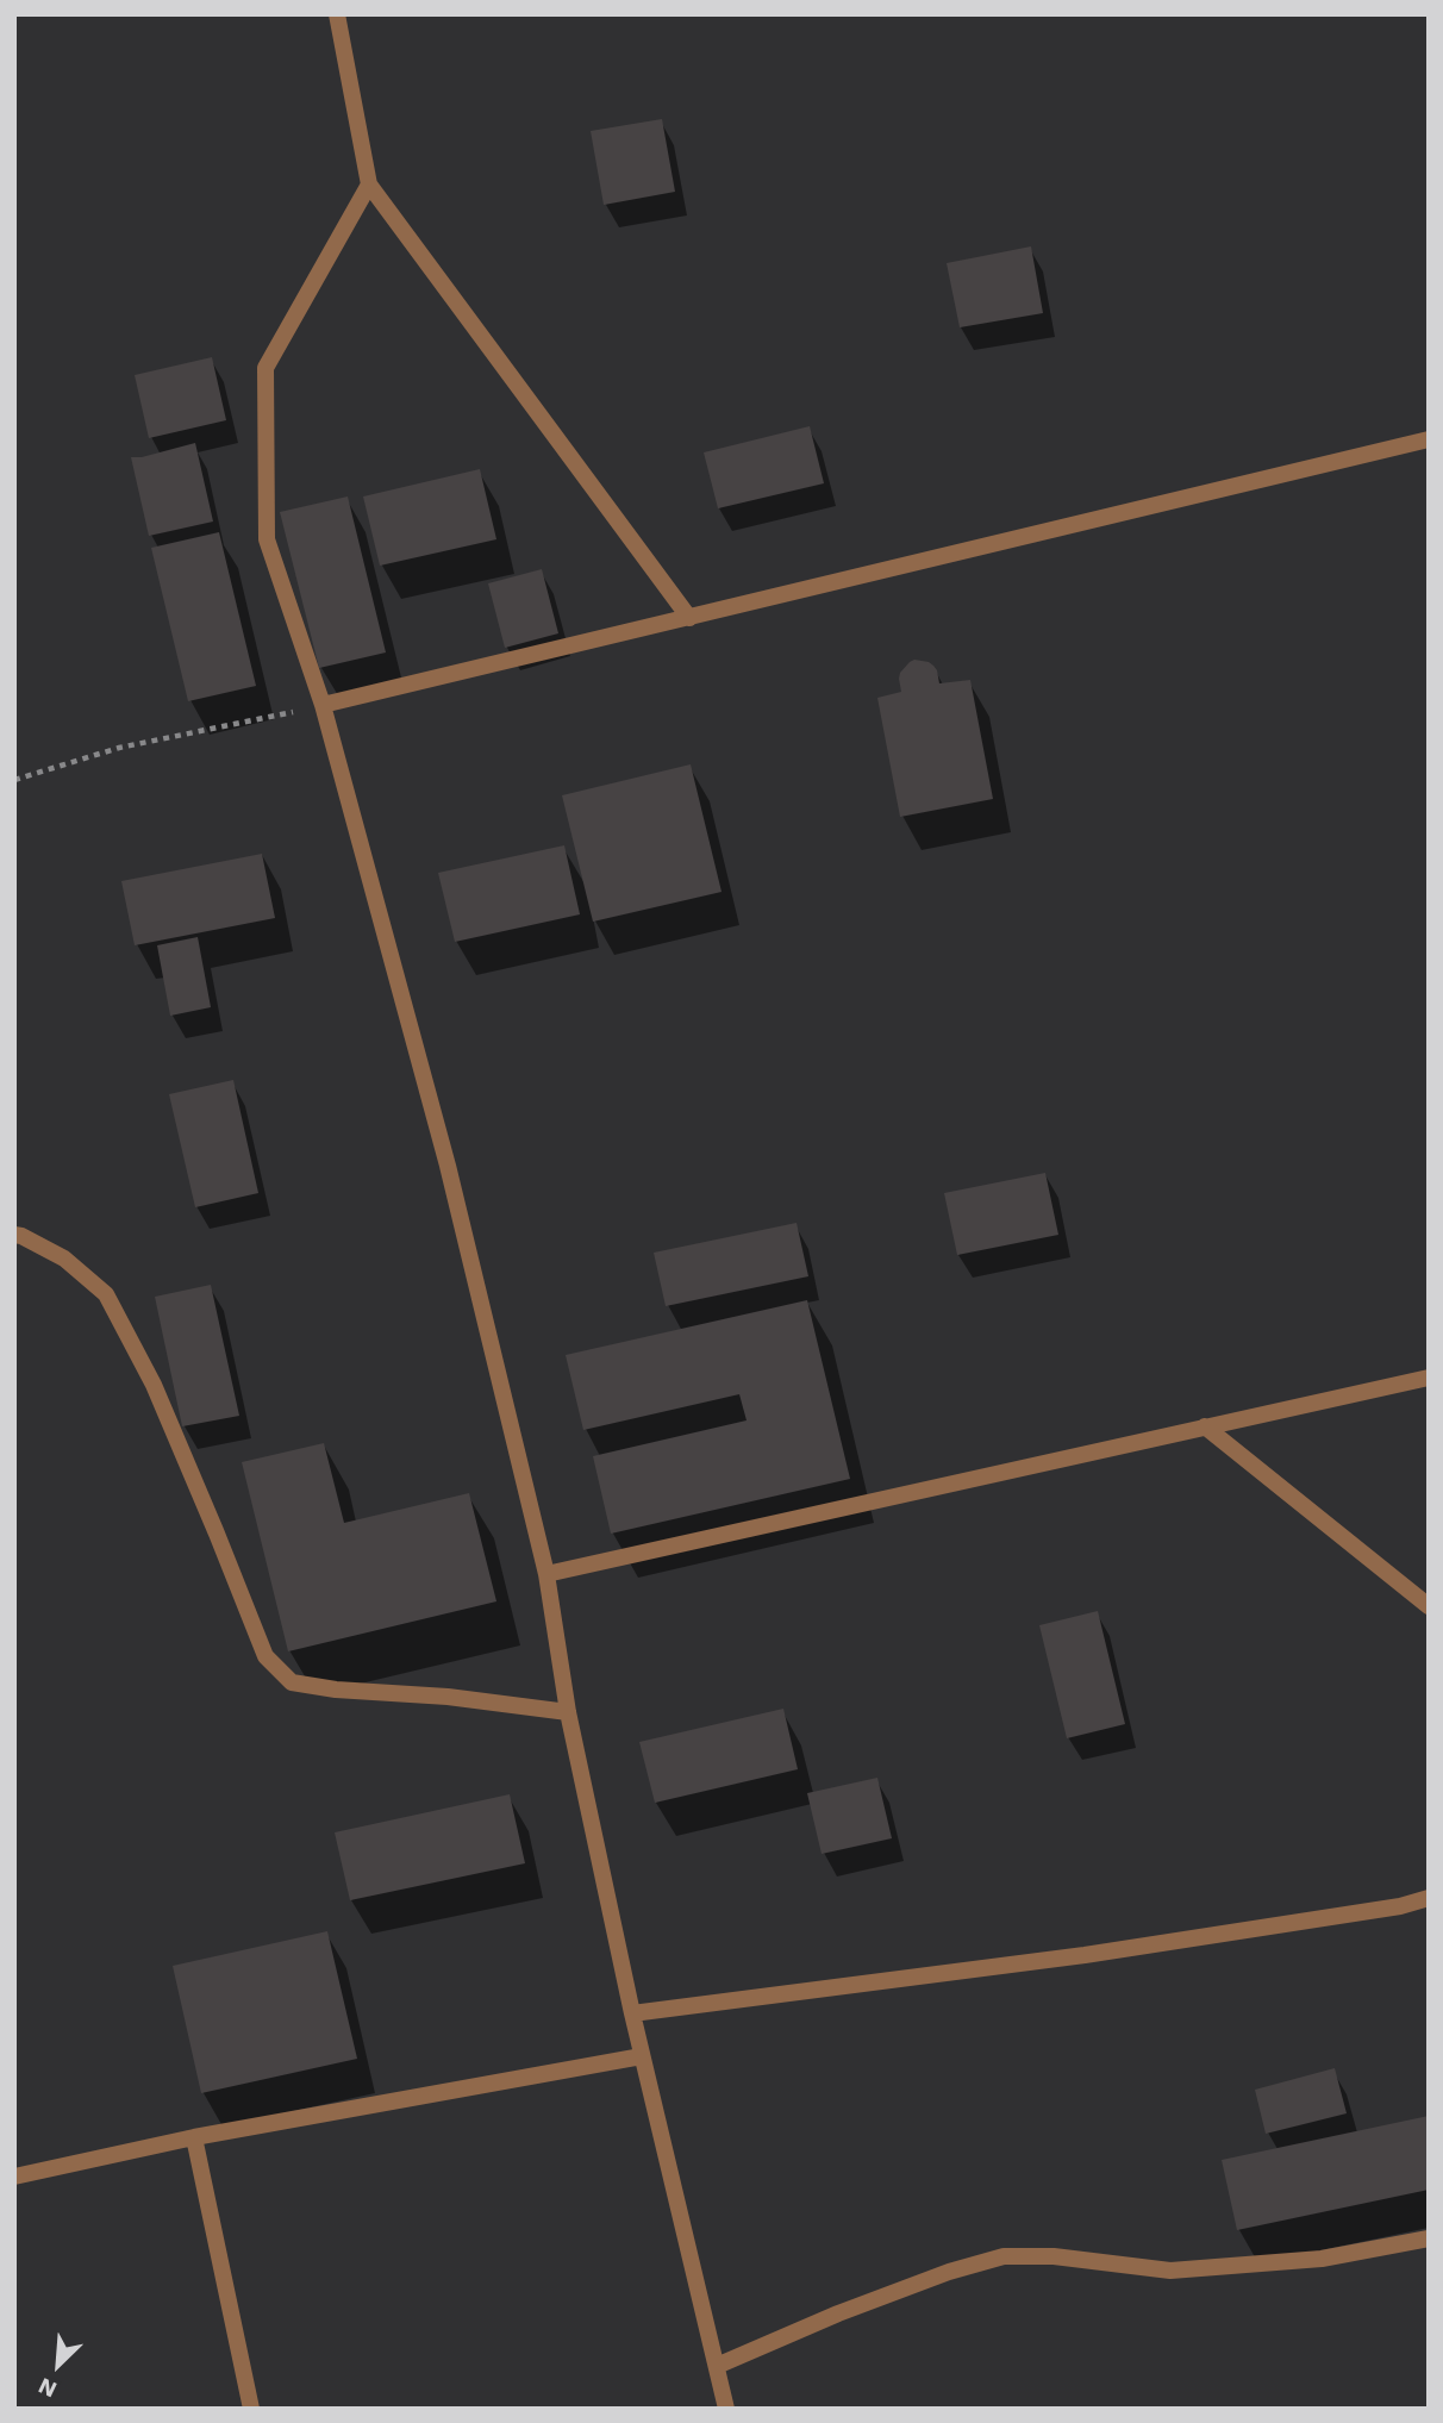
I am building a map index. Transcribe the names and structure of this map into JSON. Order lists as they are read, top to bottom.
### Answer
{
  "north": "bottom left"
}
